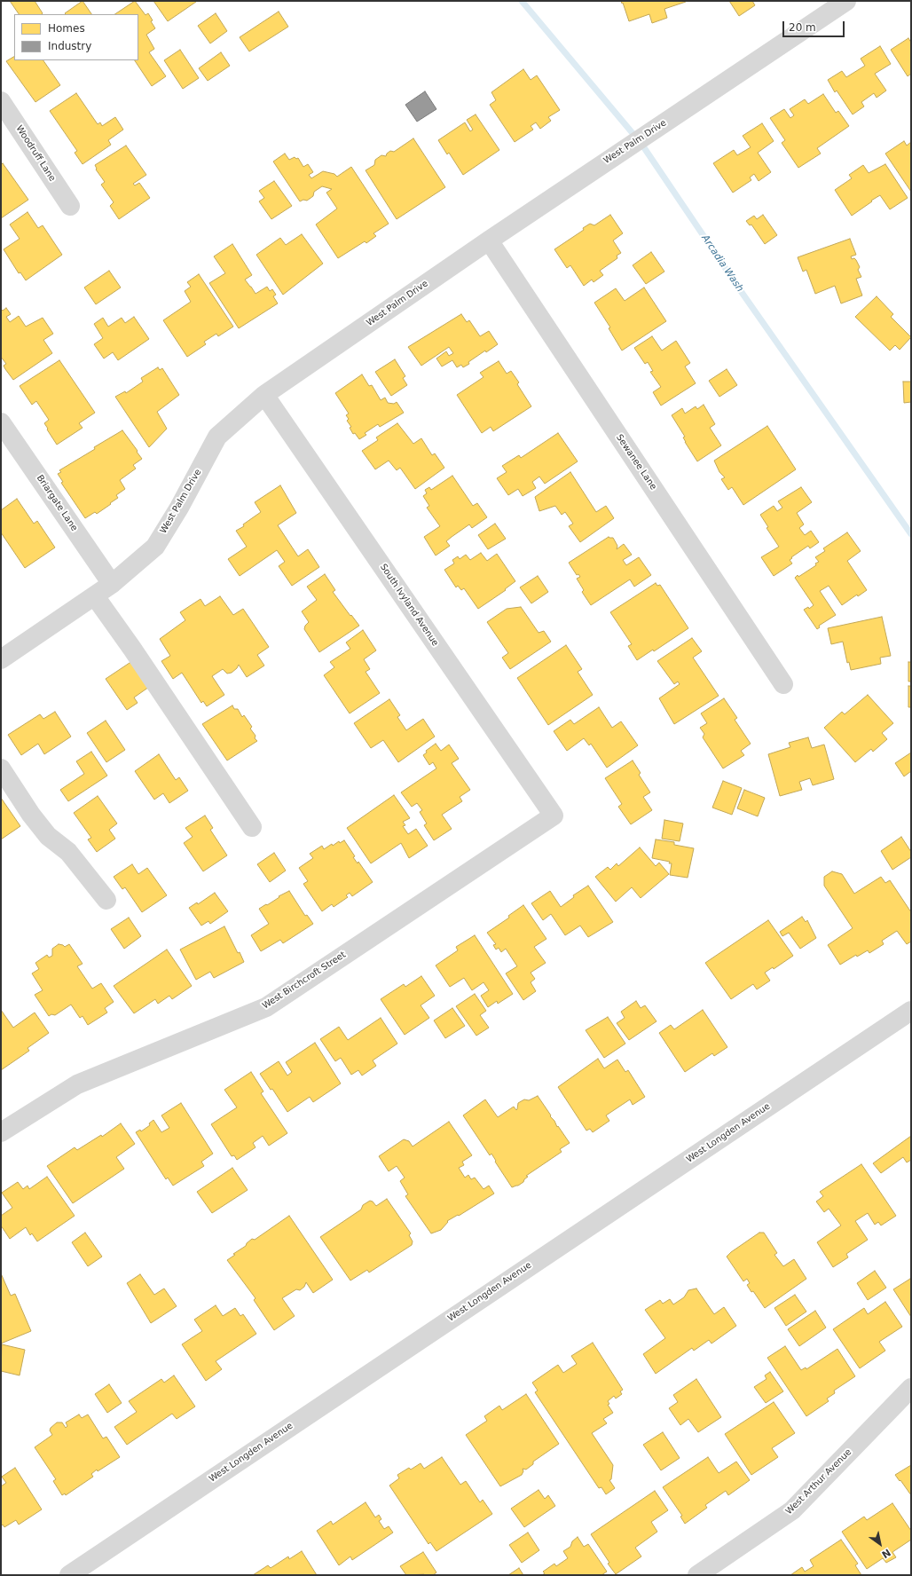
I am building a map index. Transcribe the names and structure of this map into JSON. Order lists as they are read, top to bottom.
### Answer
{
  "streets": {
    "street": [
      "West Palm Drive",
      "Woodruff Lane",
      "Sewanee Lane",
      "Briargate Lane",
      "South Ivyland Avenue",
      "West Birchcroft Street",
      "West Longden Avenue",
      "West Arthur Avenue"
    ]
  },
  "crossings": [
    ["West Palm Drive", "Sewanee Lane"],
    ["West Palm Drive", "Briargate Lane"],
    ["West Palm Drive", "South Ivyland Avenue"],
    ["South Ivyland Avenue", "West Birchcroft Street"]
  ],
  "water": ["Arcadia Wash"],
  "legend": ["Homes", "Industry"],
  "scale_bar": "20 m",
  "north": "bottom right"
}
